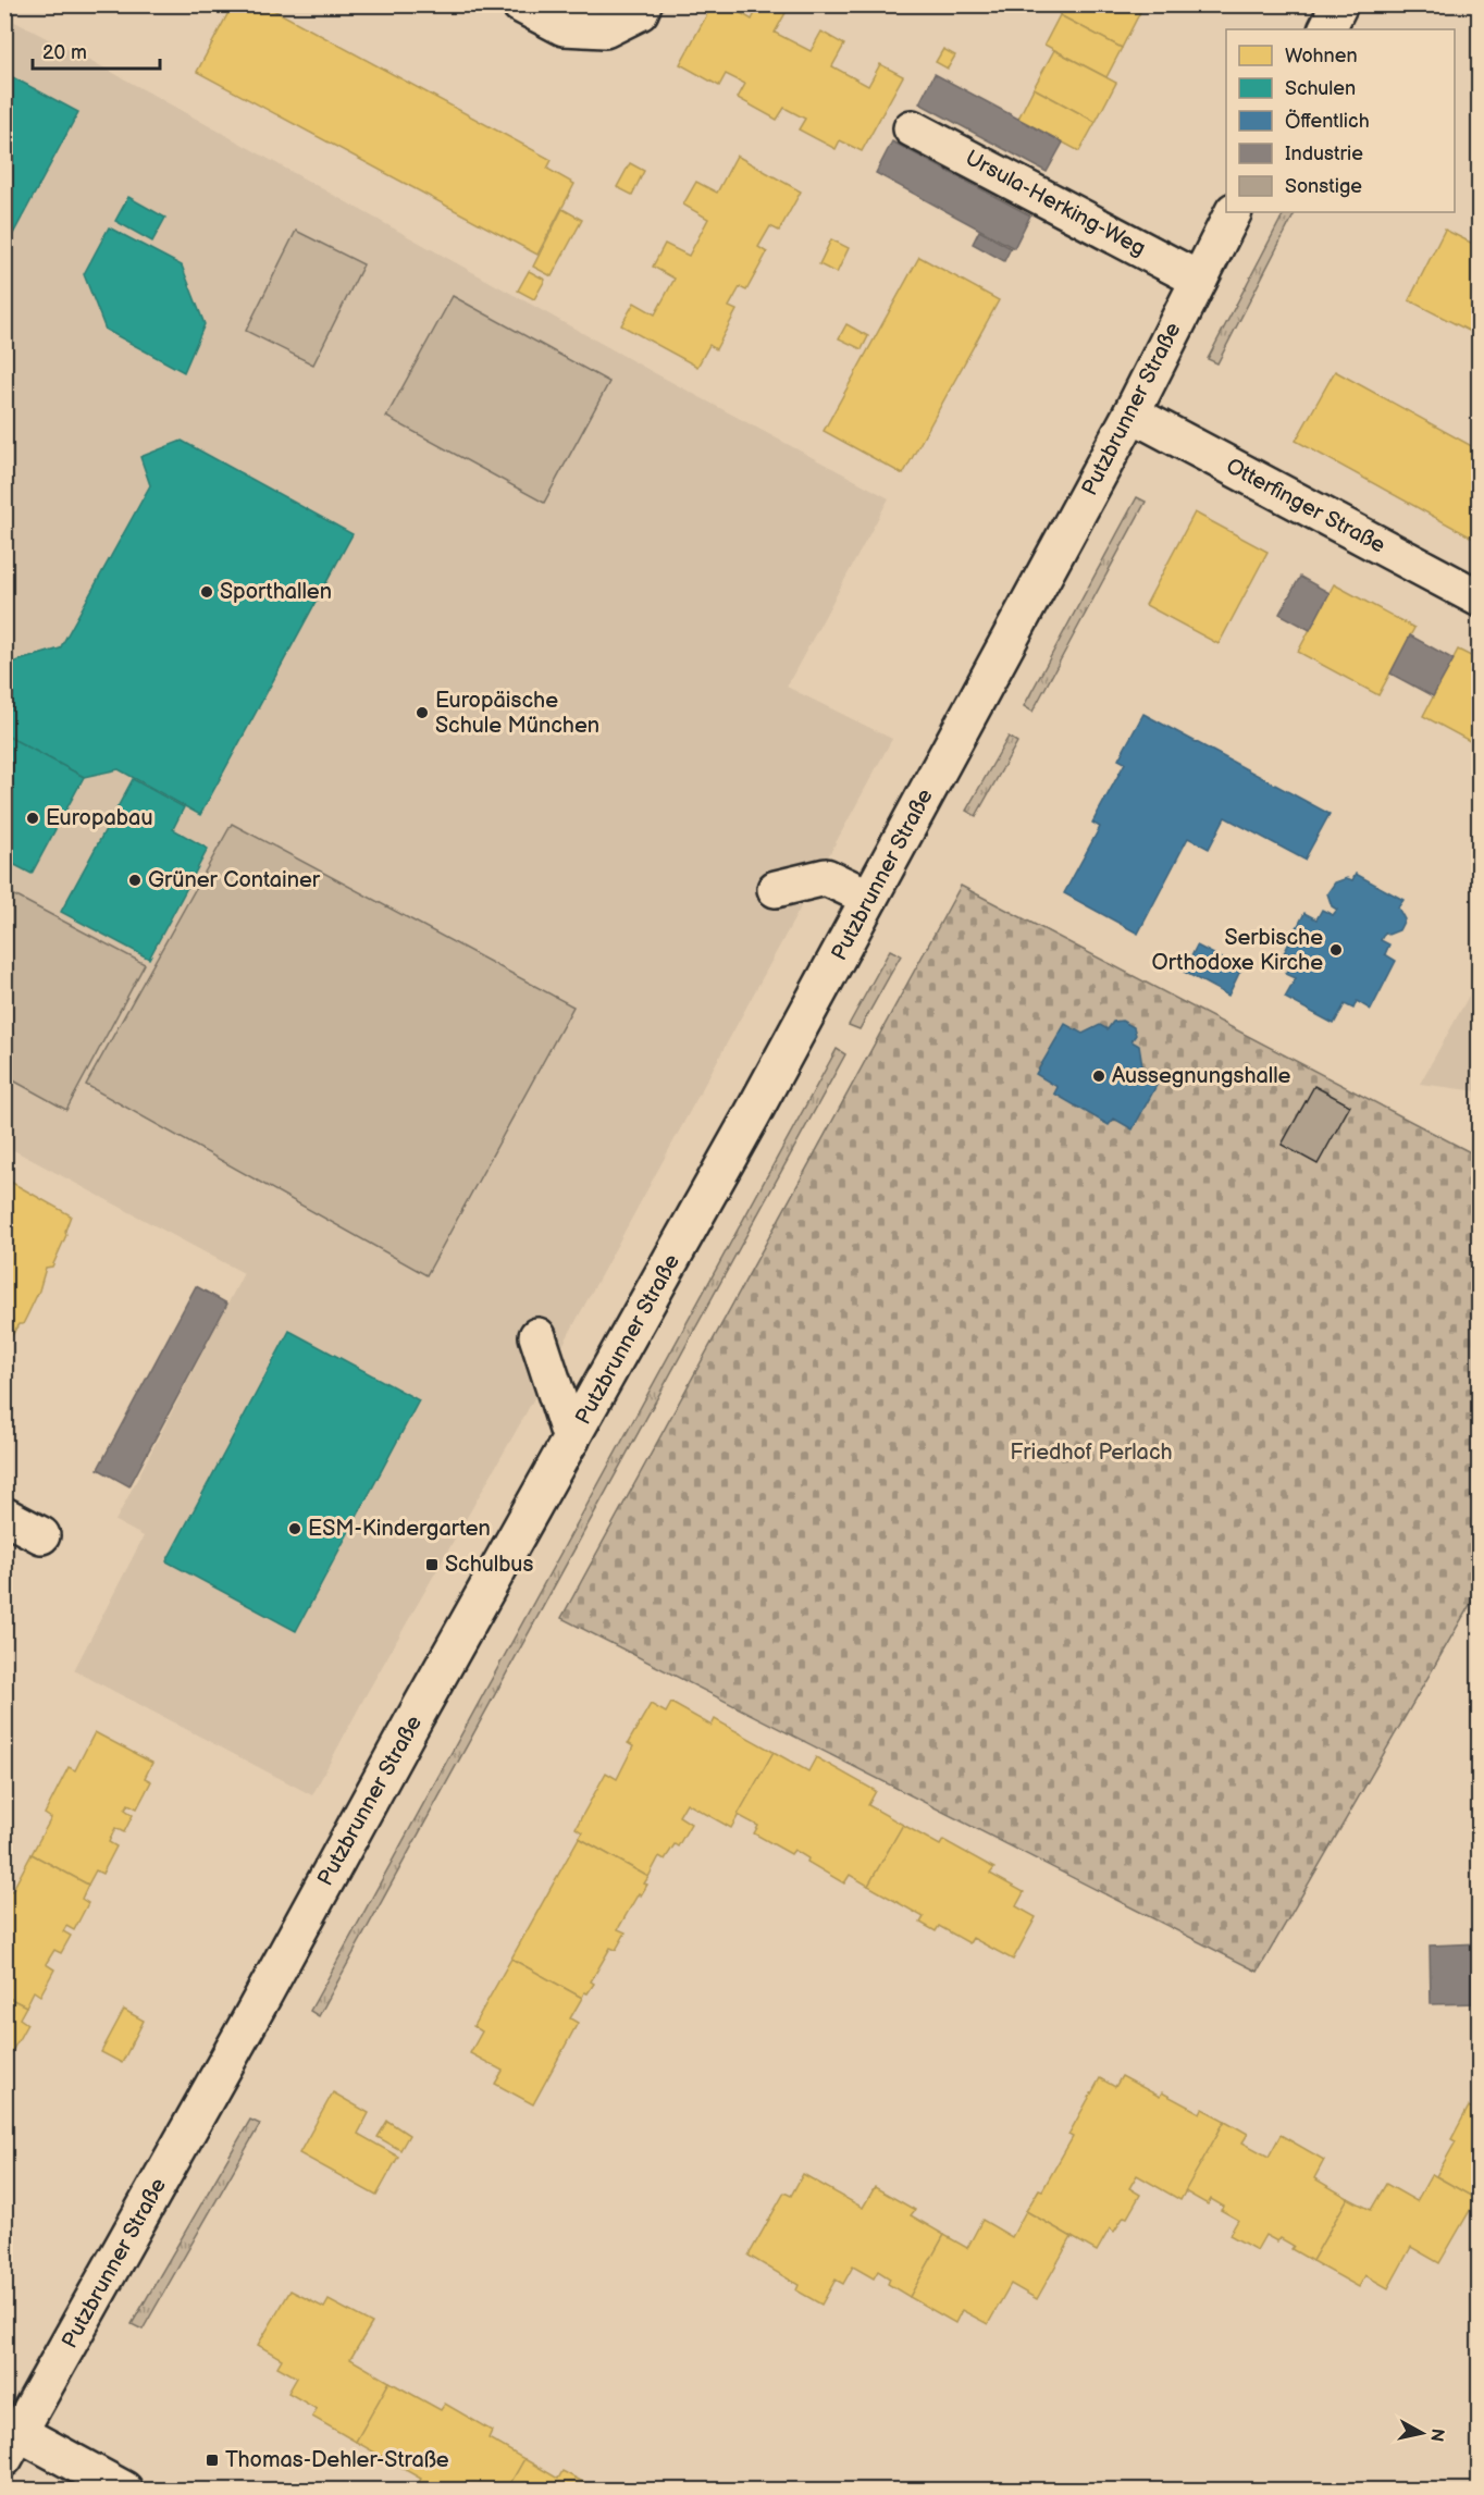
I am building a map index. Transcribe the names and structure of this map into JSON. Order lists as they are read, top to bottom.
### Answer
{
  "streets": {
    "main road": ["Ursula-Herking-Weg", "Putzbrunner Straße", "Otterfinger Straße"]
  },
  "crossings": [
    ["Ursula-Herking-Weg", "Putzbrunner Straße"],
    ["Putzbrunner Straße", "Otterfinger Straße"]
  ],
  "parks": ["Friedhof Perlach"],
  "places": {
    "other": [
      "Sporthallen",
      "Europäische Schule München",
      "Europabau",
      "Grüner Container",
      "Serbische Orthodoxe Kirche",
      "Aussegnungshalle",
      "ESM-Kindergarten"
    ],
    "transit": ["Schulbus", "Thomas-Dehler-Straße"]
  },
  "legend": [
    "Wohnen",
    "Schulen",
    "Öffentlich",
    "Industrie",
    "Sonstige"
  ],
  "scale_bar": "20 m",
  "north": "right"
}
